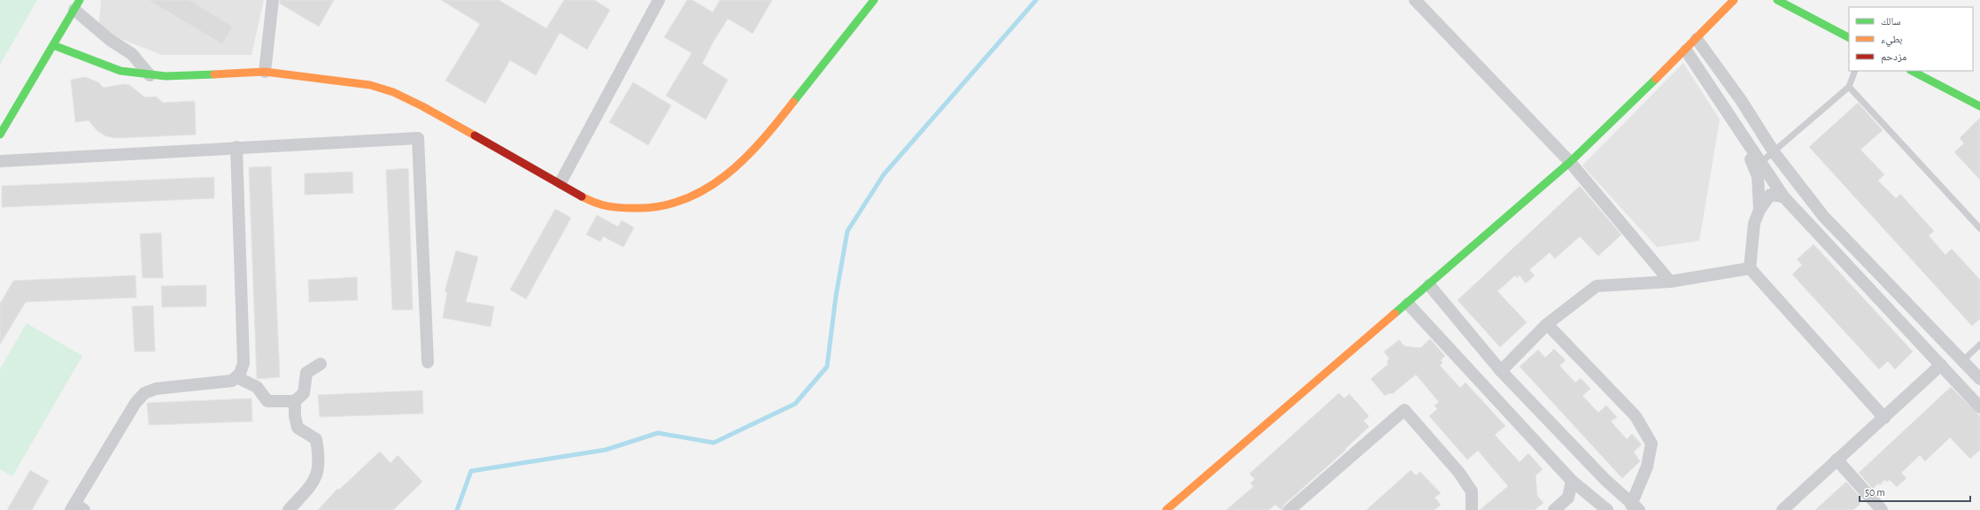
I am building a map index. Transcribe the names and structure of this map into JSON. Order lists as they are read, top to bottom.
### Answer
{
  "legend": ["سالك", "بطيء", "مزدحم"],
  "scale_bar": "50 m"
}
